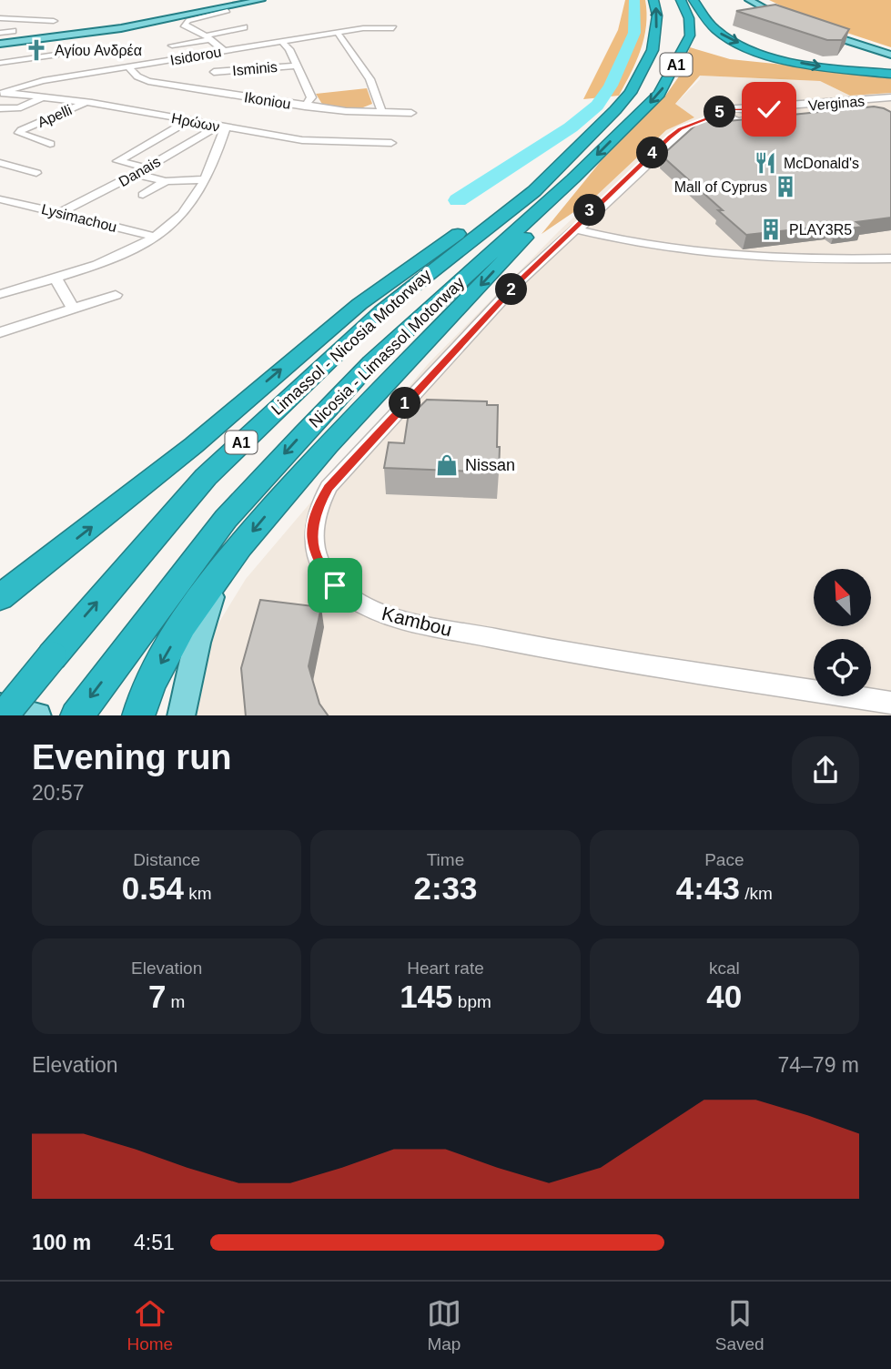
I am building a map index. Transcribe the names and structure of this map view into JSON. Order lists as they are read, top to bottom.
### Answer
{
  "streets": {
    "highway": ["A1", "Limassol - Nicosia Motorway", "Nicosia - Limassol Motorway"],
    "street": [
      "Isidorou",
      "Isminis",
      "Ikoniou",
      "Verginas",
      "Apelli",
      "Ηρώων",
      "Danais",
      "Lysimachou",
      "Kambou"
    ]
  },
  "crossings": [
    ["Isidorou", "Ikoniou"],
    ["Isidorou", "Ηρώων"],
    ["Verginas", "Kambou"],
    ["Apelli", "Ηρώων"],
    ["Ηρώων", "Danais"],
    ["Danais", "Lysimachou"],
    ["Limassol - Nicosia Motorway", "Nicosia - Limassol Motorway"]
  ],
  "places": {
    "church": ["Αγίου Ανδρέα"],
    "restaurant": ["McDonald's"],
    "building": ["Mall of Cyprus", "PLAY3R5"],
    "shop": ["Nissan"]
  },
  "north": "top left",
  "page": {
    "pins": [
      "5",
      "4",
      "3",
      "2",
      "1"
    ],
    "heading": ["Evening run", "20:57"],
    "stats": [
      ["Distance", "0.54 km"],
      ["Time", "2:33"],
      ["Pace", "4:43 /km"],
      ["Elevation", "7 m"],
      ["Heart rate", "145 bpm"],
      ["kcal", "40"]
    ],
    "chart": ["Elevation", "74–79 m"],
    "list": [
      {
        "name": "100 m",
        "note": "4:51"
      }
    ],
    "tabs": ["Home", "Map", "Saved"]
  }
}
